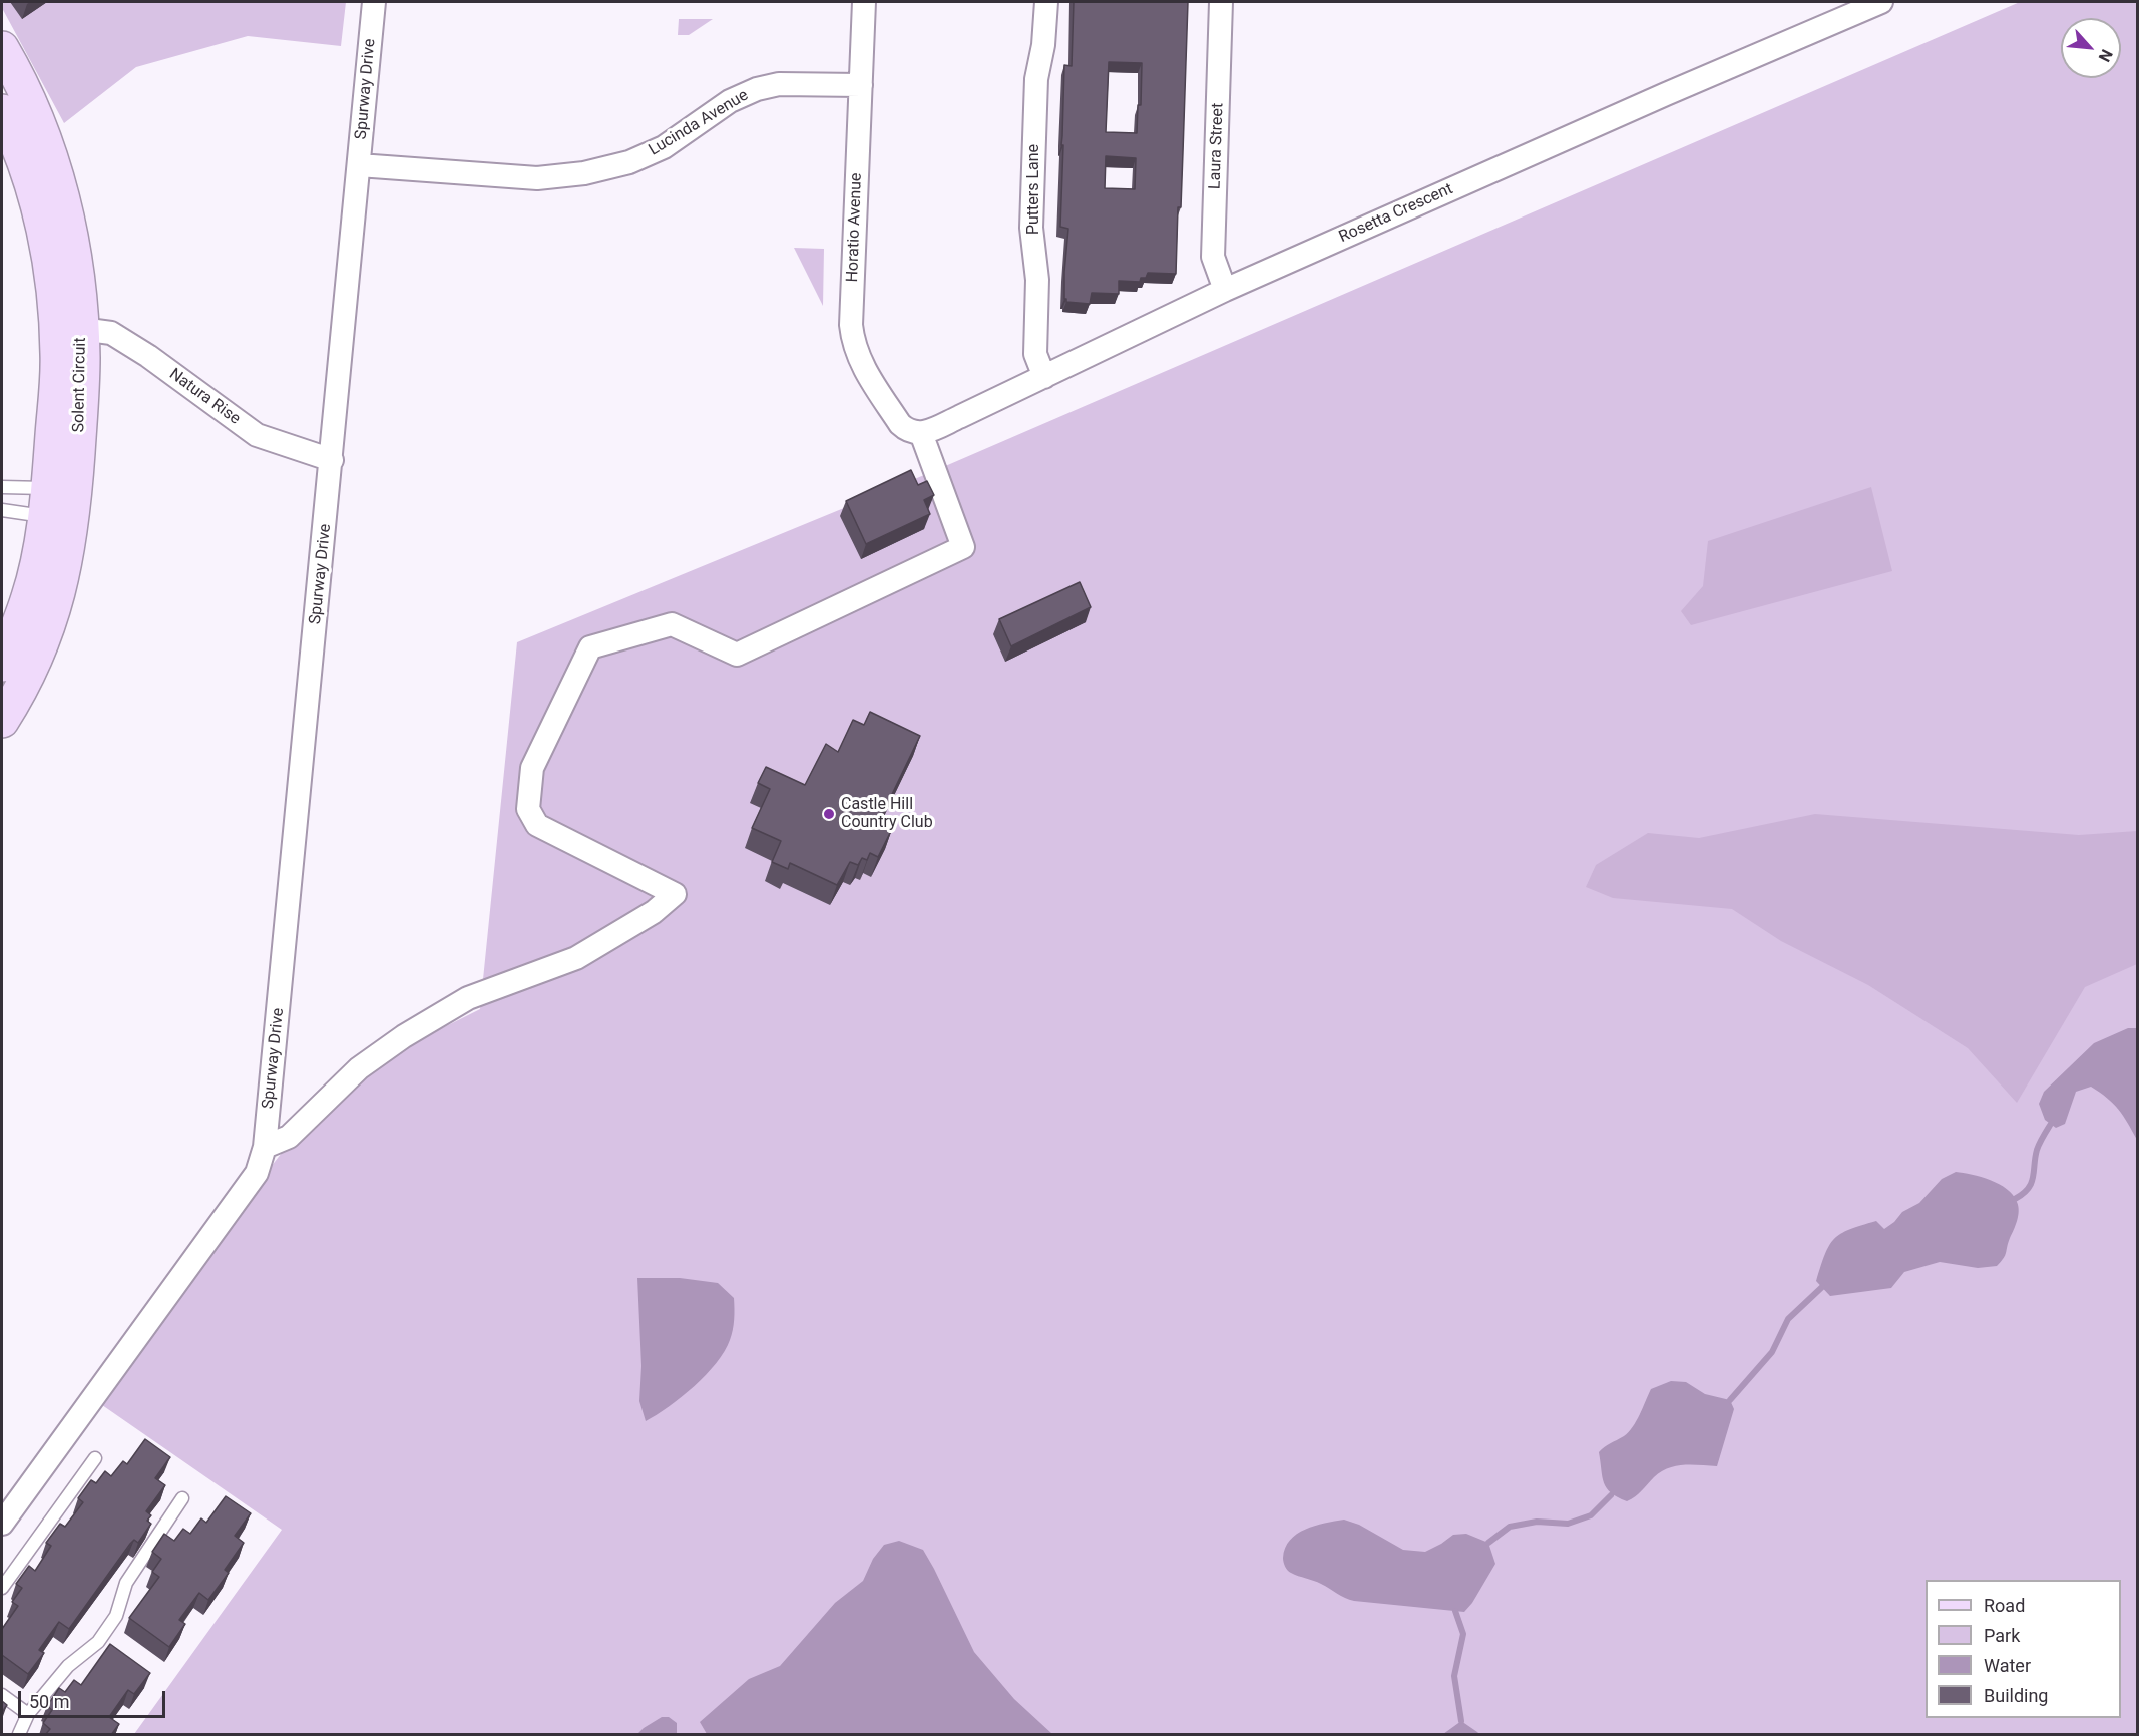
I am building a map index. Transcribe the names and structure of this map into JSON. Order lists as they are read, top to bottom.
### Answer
{
  "streets": {
    "street": [
      "Spurway Drive",
      "Lucinda Avenue",
      "Laura Street",
      "Putters Lane",
      "Rosetta Crescent",
      "Horatio Avenue",
      "Solent Circuit",
      "Natura Rise"
    ]
  },
  "crossings": [
    ["Spurway Drive", "Lucinda Avenue"],
    ["Spurway Drive", "Natura Rise"],
    ["Lucinda Avenue", "Horatio Avenue"],
    ["Laura Street", "Rosetta Crescent"],
    ["Putters Lane", "Rosetta Crescent"],
    ["Rosetta Crescent", "Horatio Avenue"],
    ["Solent Circuit", "Natura Rise"]
  ],
  "places": ["Castle Hill Country Club"],
  "legend": [
    "Road",
    "Park",
    "Water",
    "Building"
  ],
  "scale_bar": "50 m",
  "north": "bottom right"
}
